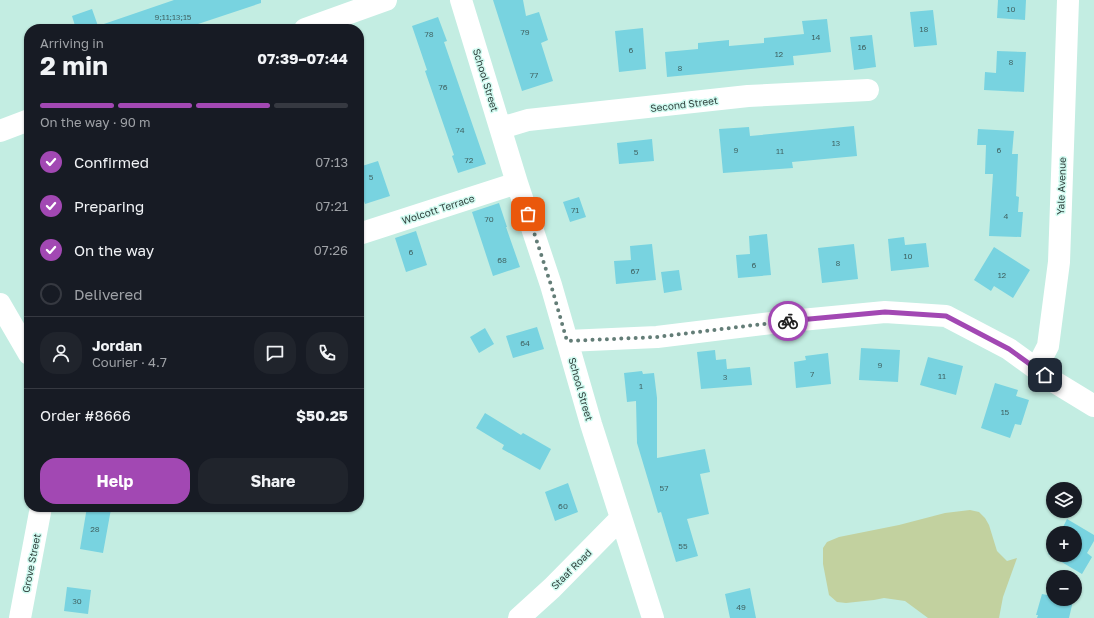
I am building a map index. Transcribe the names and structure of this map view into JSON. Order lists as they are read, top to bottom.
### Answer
{
  "streets": {
    "street": [
      "School Street",
      "Second Street",
      "Yale Avenue",
      "Wolcott Terrace",
      "Grove Street",
      "Staaf Road"
    ]
  },
  "crossings": [
    ["School Street", "Second Street"],
    ["School Street", "Wolcott Terrace"],
    ["School Street", "Staaf Road"]
  ],
  "house_numbers": [
    "10",
    "9;11;13;15",
    "18",
    "79",
    "78",
    "14",
    "16",
    "6",
    "12",
    "8",
    "8",
    "77",
    "76",
    "74",
    "13",
    "9",
    "6",
    "11",
    "5",
    "72",
    "5",
    "71",
    "4",
    "70",
    "6",
    "10",
    "68",
    "8",
    "6",
    "67",
    "12",
    "64",
    "9",
    "7",
    "11",
    "3",
    "1",
    "15",
    "57",
    "60",
    "28",
    "55",
    "30",
    "49"
  ],
  "page": {
    "heading": ["2 min", "Arriving in", "07:39–07:44"],
    "panel": [
      "Jordan",
      "Courier · 4.7",
      "Order #8666",
      "$50.25"
    ],
    "bar": "On the way · 90 m",
    "list": [
      ["Confirmed", "07:13"],
      ["Preparing", "07:21"],
      ["On the way", "07:26"],
      "Delivered"
    ],
    "buttons": ["Help", "Share"],
    "map_buttons": ["+", "−"]
  }
}
